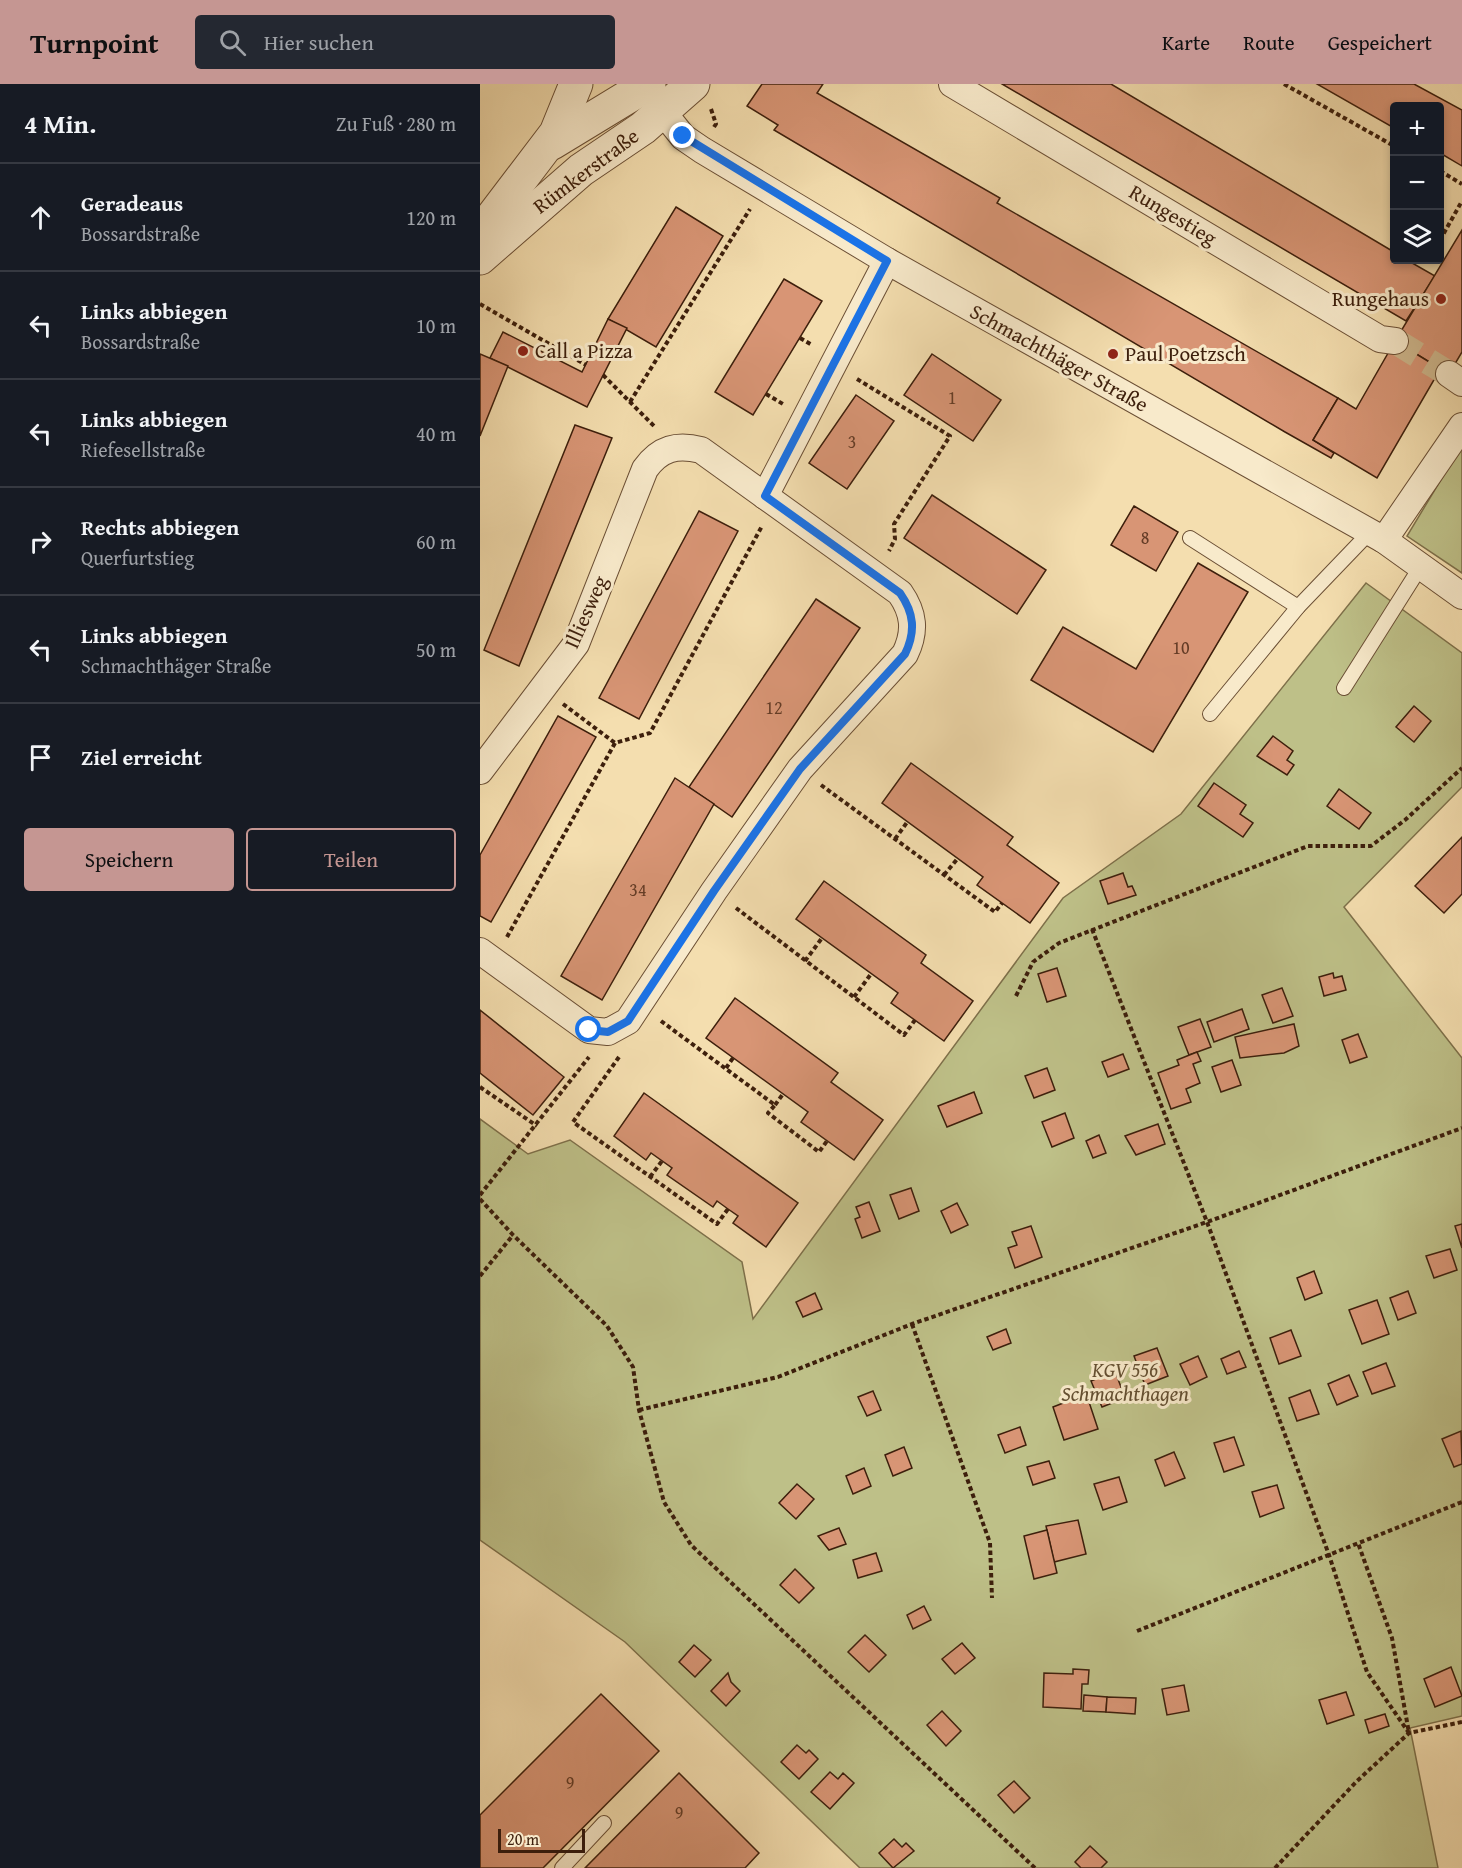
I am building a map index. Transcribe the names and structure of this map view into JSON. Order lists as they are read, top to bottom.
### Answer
{
  "streets": {
    "street": [
      "Rümkerstraße",
      "Rungestieg",
      "Schmachthäger Straße",
      "Illiesweg"
    ]
  },
  "crossings": [
    ["Rümkerstraße", "Schmachthäger Straße"]
  ],
  "parks": ["KGV 556 Schmachthagen"],
  "places": ["Rungehaus", "Call a Pizza", "Paul Poetzsch"],
  "house_numbers": [
    "1",
    "3",
    "8",
    "10",
    "12",
    "34",
    "9",
    "9"
  ],
  "scale_bar": "20 m",
  "page": {
    "header": "Turnpoint",
    "search": "Hier suchen",
    "nav": ["Karte", "Route", "Gespeichert"],
    "heading": ["4 Min.", "Zu Fuß · 280 m"],
    "map_buttons": ["+", "−"],
    "list": [
      ["Geradeaus", "Bossardstraße", "120 m"],
      ["Links abbiegen", "Bossardstraße", "10 m"],
      ["Links abbiegen", "Riefesellstraße", "40 m"],
      ["Rechts abbiegen", "Querfurtstieg", "60 m"],
      ["Links abbiegen", "Schmachthäger Straße", "50 m"],
      "Ziel erreicht"
    ],
    "buttons": ["Speichern", "Teilen"],
    "scale": "20 m"
  }
}
